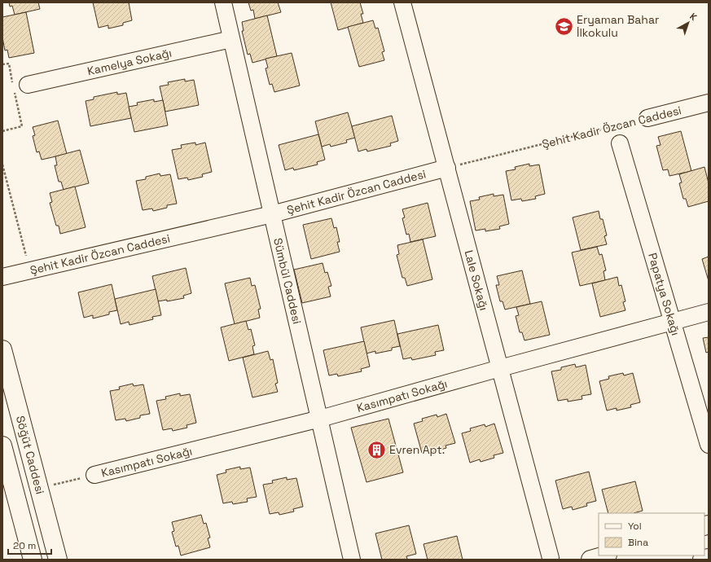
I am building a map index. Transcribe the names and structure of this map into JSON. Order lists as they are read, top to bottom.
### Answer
{
  "streets": {
    "main road": ["Söğüt Caddesi"],
    "street": [
      "Kamelya Sokağı",
      "Şehit Kadir Özcan Caddesi",
      "Lale Sokağı",
      "Sümbül Caddesi",
      "Papatya Sokağı",
      "Kasımpatı Sokağı"
    ]
  },
  "crossings": [
    ["Kamelya Sokağı", "Sümbül Caddesi"],
    ["Şehit Kadir Özcan Caddesi", "Lale Sokağı"],
    ["Şehit Kadir Özcan Caddesi", "Sümbül Caddesi"],
    ["Lale Sokağı", "Kasımpatı Sokağı"],
    ["Sümbül Caddesi", "Kasımpatı Sokağı"],
    ["Papatya Sokağı", "Kasımpatı Sokağı"]
  ],
  "places": {
    "school or university": ["Eryaman Bahar İlkokulu"],
    "building": ["Evren Apt."]
  },
  "legend": ["Yol", "Bina"],
  "scale_bar": "20 m",
  "north": "top right"
}
